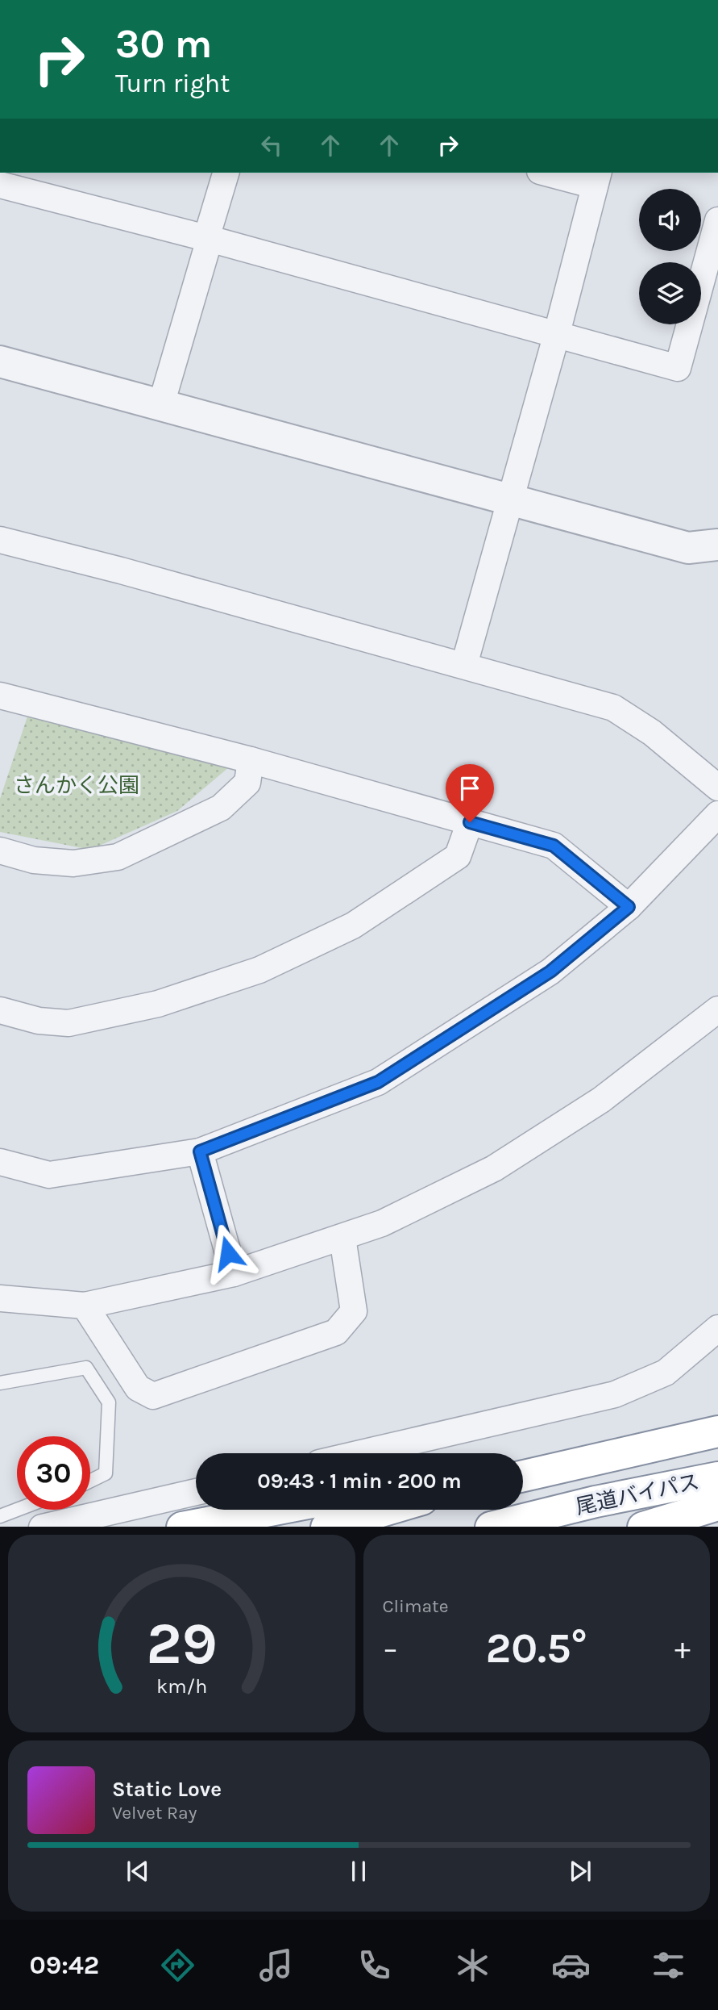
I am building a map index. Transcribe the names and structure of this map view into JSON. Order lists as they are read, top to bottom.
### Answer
{
  "streets": {
    "highway": ["尾道バイパス"]
  },
  "parks": ["さんかく公園"],
  "page": {
    "turn": ["30 m", "Turn right"],
    "limit": "30",
    "trip": "09:43 · 1 min · 200 m",
    "tile": "Climate",
    "heat": ["−", "20.5°", "+"],
    "song": ["Static Love", "Velvet Ray"],
    "tabs": "09:42",
    "gauge": ["29", "km/h"]
  }
}
